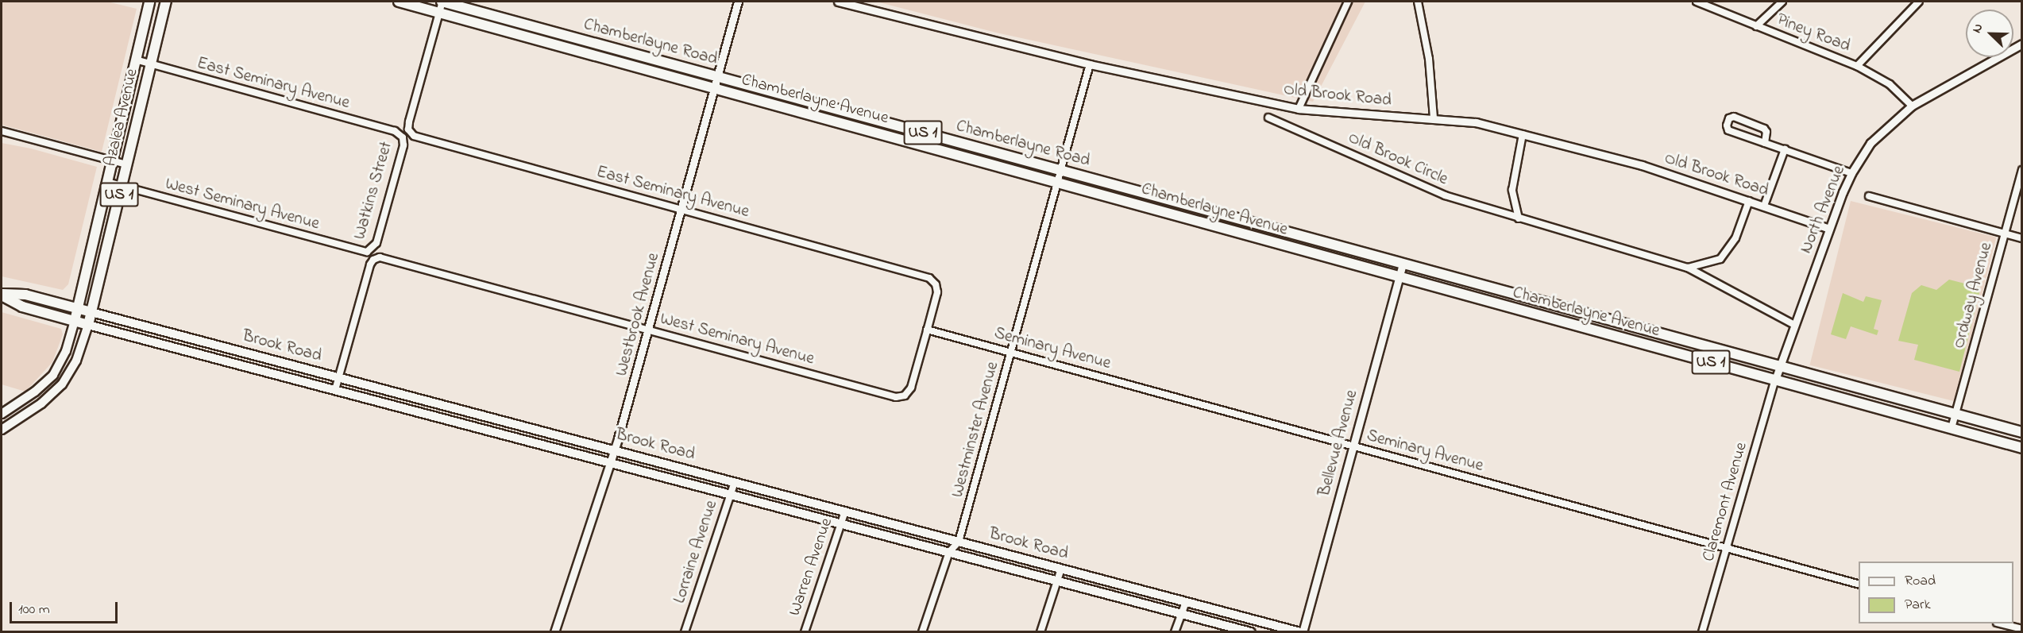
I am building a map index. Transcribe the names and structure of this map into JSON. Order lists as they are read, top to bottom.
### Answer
{
  "streets": {
    "main road": [
      "Chamberlayne Road",
      "Chamberlayne Avenue",
      "Azalea Avenue",
      "US 1",
      "Brook Road"
    ],
    "street": [
      "Piney Road",
      "East Seminary Avenue",
      "Old Brook Road",
      "Old Brook Circle",
      "Watkins Street",
      "West Seminary Avenue",
      "North Avenue",
      "Ordway Avenue",
      "Westbrook Avenue",
      "Seminary Avenue",
      "Westminster Avenue",
      "Bellevue Avenue",
      "Claremont Avenue",
      "Lorraine Avenue",
      "Warren Avenue"
    ]
  },
  "crossings": [
    ["Piney Road", "North Avenue"],
    ["Chamberlayne Road", "Chamberlayne Avenue"],
    ["Chamberlayne Road", "Watkins Street"],
    ["Chamberlayne Road", "Westbrook Avenue"],
    ["Chamberlayne Road", "Westminster Avenue"],
    ["Chamberlayne Road", "Bellevue Avenue"],
    ["East Seminary Avenue", "Azalea Avenue"],
    ["East Seminary Avenue", "Watkins Street"],
    ["East Seminary Avenue", "West Seminary Avenue"],
    ["East Seminary Avenue", "Westbrook Avenue"],
    ["East Seminary Avenue", "Seminary Avenue"],
    ["Old Brook Road", "North Avenue"],
    ["Old Brook Road", "Westminster Avenue"],
    ["Chamberlayne Avenue", "Watkins Street"],
    ["Chamberlayne Avenue", "North Avenue"],
    ["Chamberlayne Avenue", "Ordway Avenue"],
    ["Chamberlayne Avenue", "Westbrook Avenue"],
    ["Chamberlayne Avenue", "Westminster Avenue"],
    ["Chamberlayne Avenue", "Bellevue Avenue"],
    ["Chamberlayne Avenue", "Claremont Avenue"],
    ["Azalea Avenue", "West Seminary Avenue"],
    ["Azalea Avenue", "Brook Road"],
    ["Old Brook Circle", "North Avenue"],
    ["Watkins Street", "West Seminary Avenue"],
    ["Watkins Street", "Brook Road"],
    ["West Seminary Avenue", "Westbrook Avenue"],
    ["West Seminary Avenue", "Seminary Avenue"],
    ["North Avenue", "Claremont Avenue"],
    ["Westbrook Avenue", "Brook Road"],
    ["Brook Road", "Westminster Avenue"],
    ["Brook Road", "Bellevue Avenue"],
    ["Brook Road", "Lorraine Avenue"],
    ["Brook Road", "Warren Avenue"],
    ["Seminary Avenue", "Westminster Avenue"],
    ["Seminary Avenue", "Bellevue Avenue"],
    ["Seminary Avenue", "Claremont Avenue"]
  ],
  "legend": ["Road", "Park"],
  "scale_bar": "100 m",
  "north": "top left"
}
